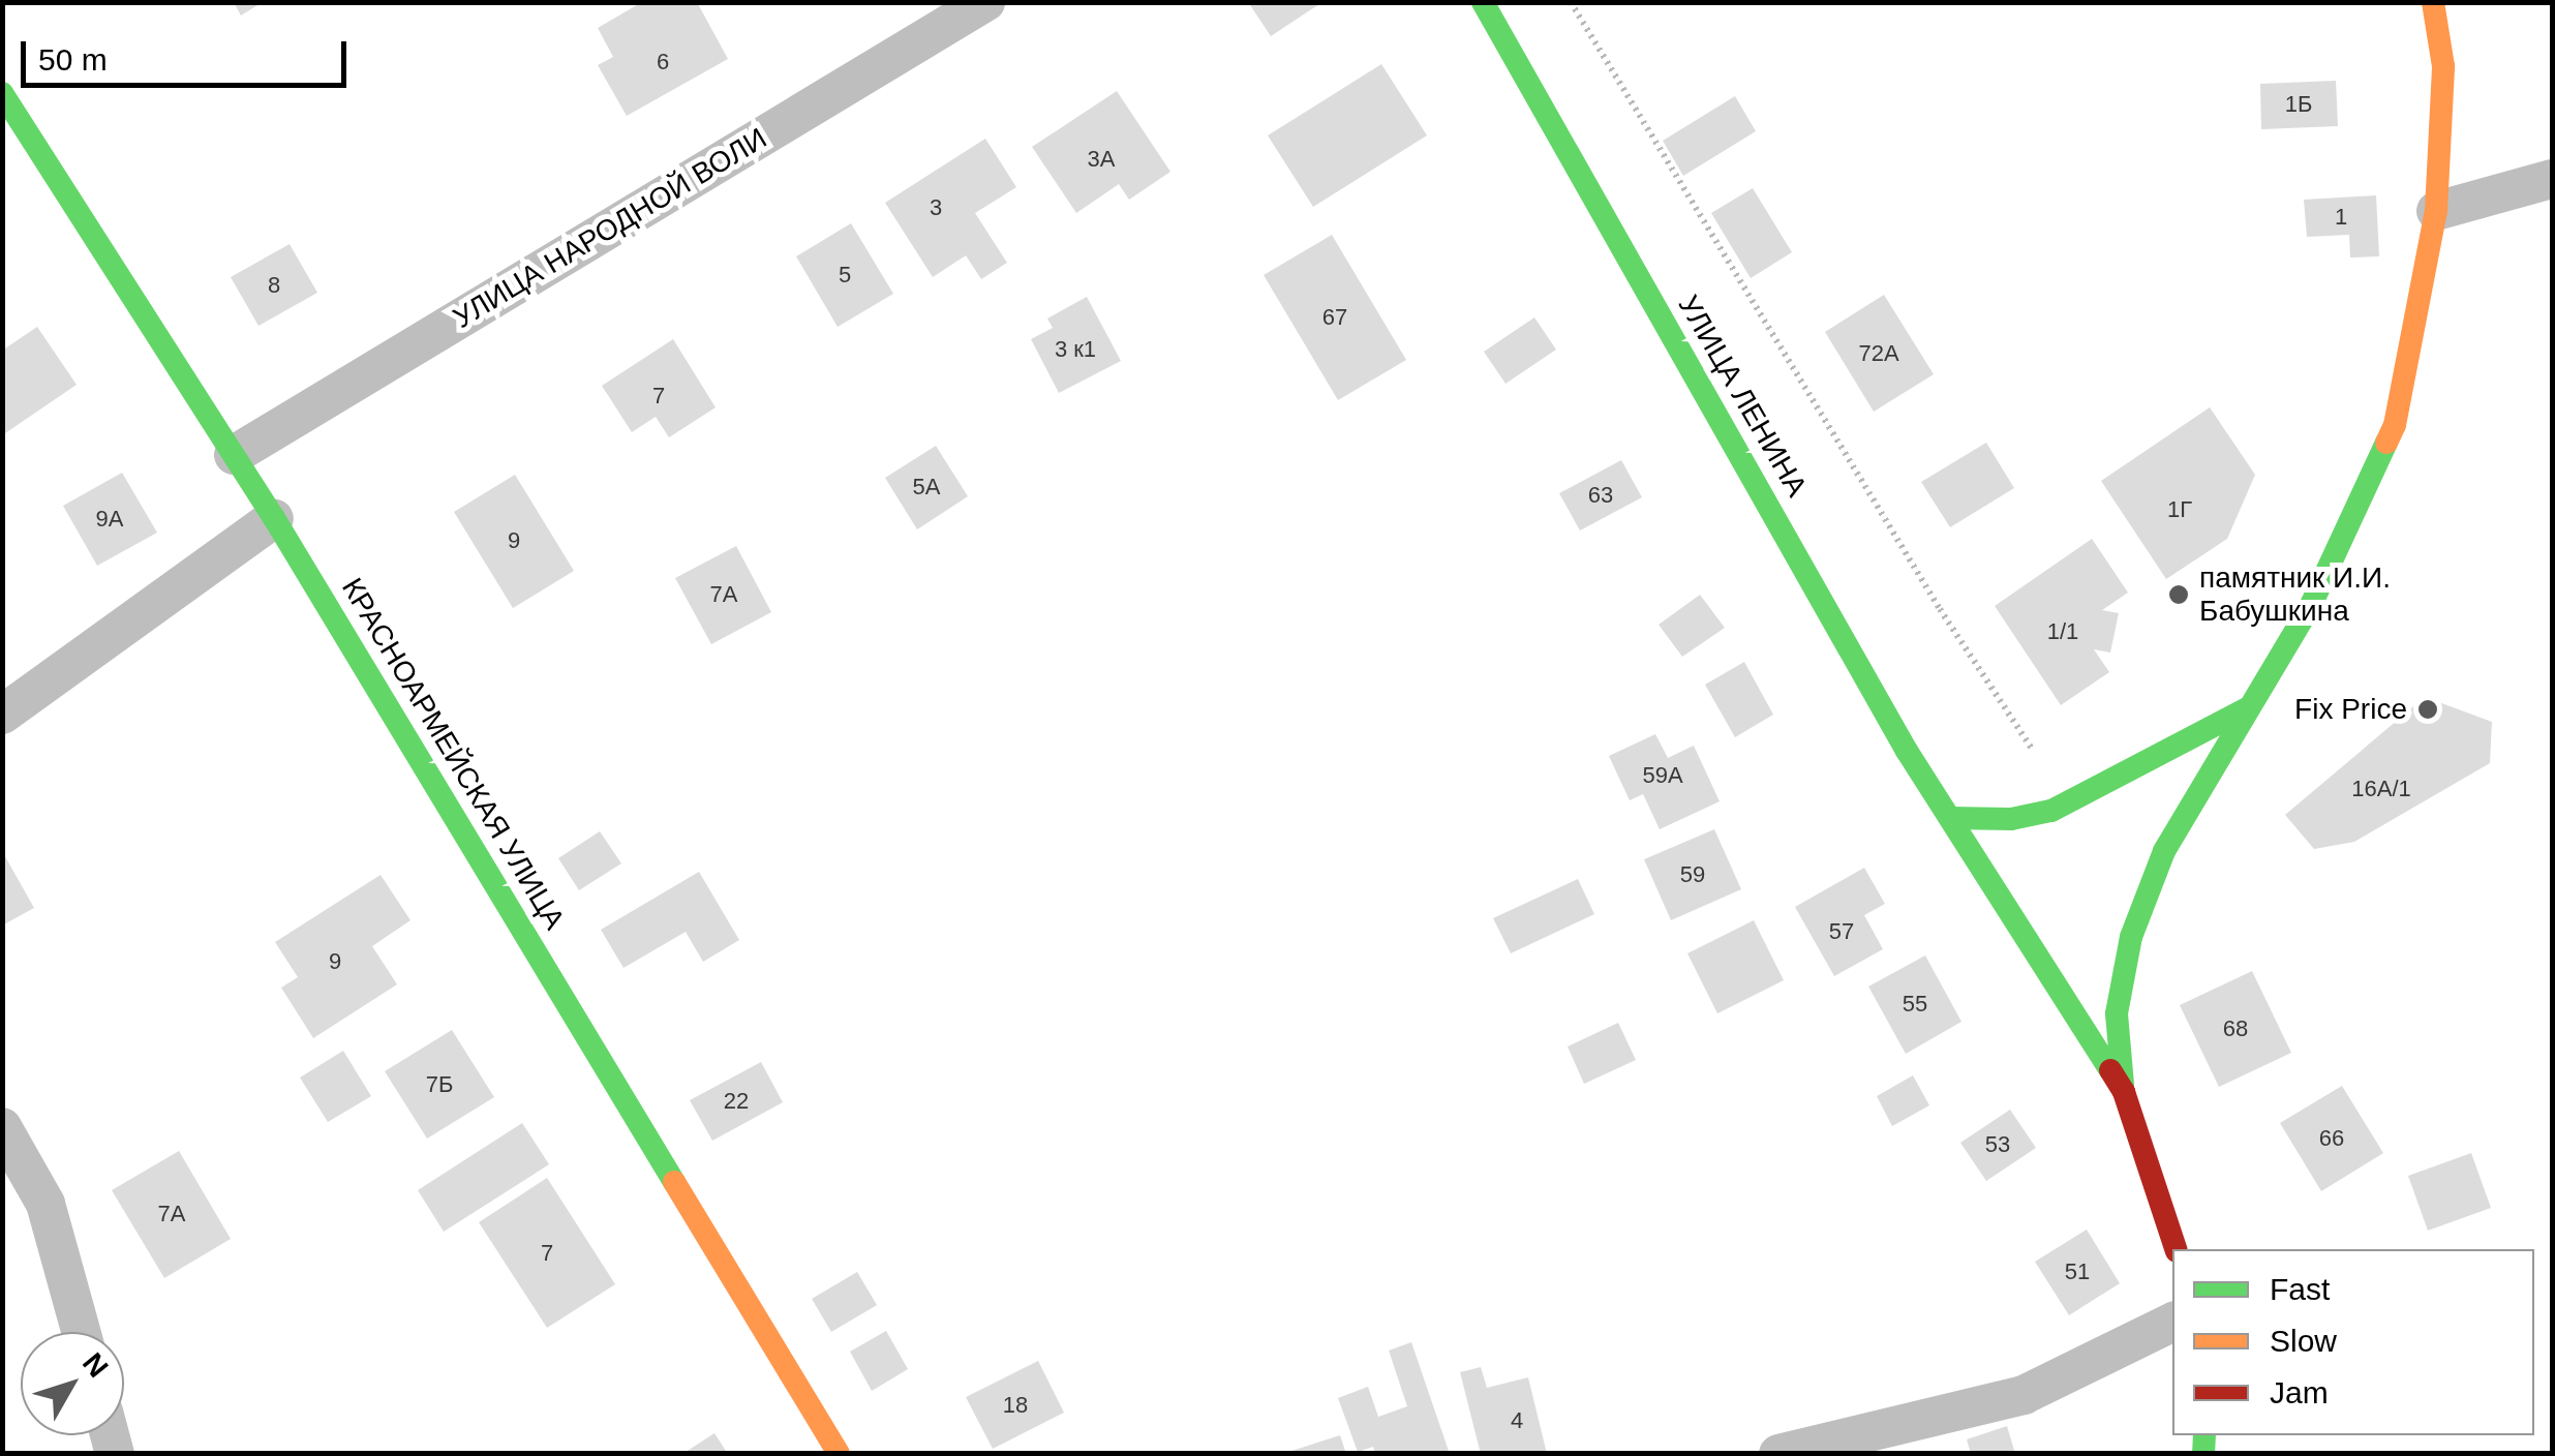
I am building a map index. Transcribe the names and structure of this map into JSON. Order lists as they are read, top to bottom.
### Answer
{
  "streets": {
    "street": ["УЛИЦА НАРОДНОЙ ВОЛИ", "УЛИЦА ЛЕНИНА", "КРАСНОАРМЕЙСКАЯ УЛИЦА"]
  },
  "crossings": [
    ["УЛИЦА НАРОДНОЙ ВОЛИ", "КРАСНОАРМЕЙСКАЯ УЛИЦА"]
  ],
  "places": ["памятник И.И. Бабушкина", "Fix Price"],
  "house_numbers": [
    "6",
    "1Б",
    "3А",
    "3",
    "1",
    "5",
    "8",
    "67",
    "3 к1",
    "72А",
    "7",
    "5А",
    "63",
    "1Г",
    "9А",
    "9",
    "7А",
    "1/1",
    "59А",
    "16А/1",
    "59",
    "57",
    "9",
    "55",
    "68",
    "7Б",
    "22",
    "66",
    "53",
    "7А",
    "7",
    "51",
    "18",
    "4"
  ],
  "legend": ["Fast", "Slow", "Jam"],
  "scale_bar": "50 m",
  "north": "top right"
}
